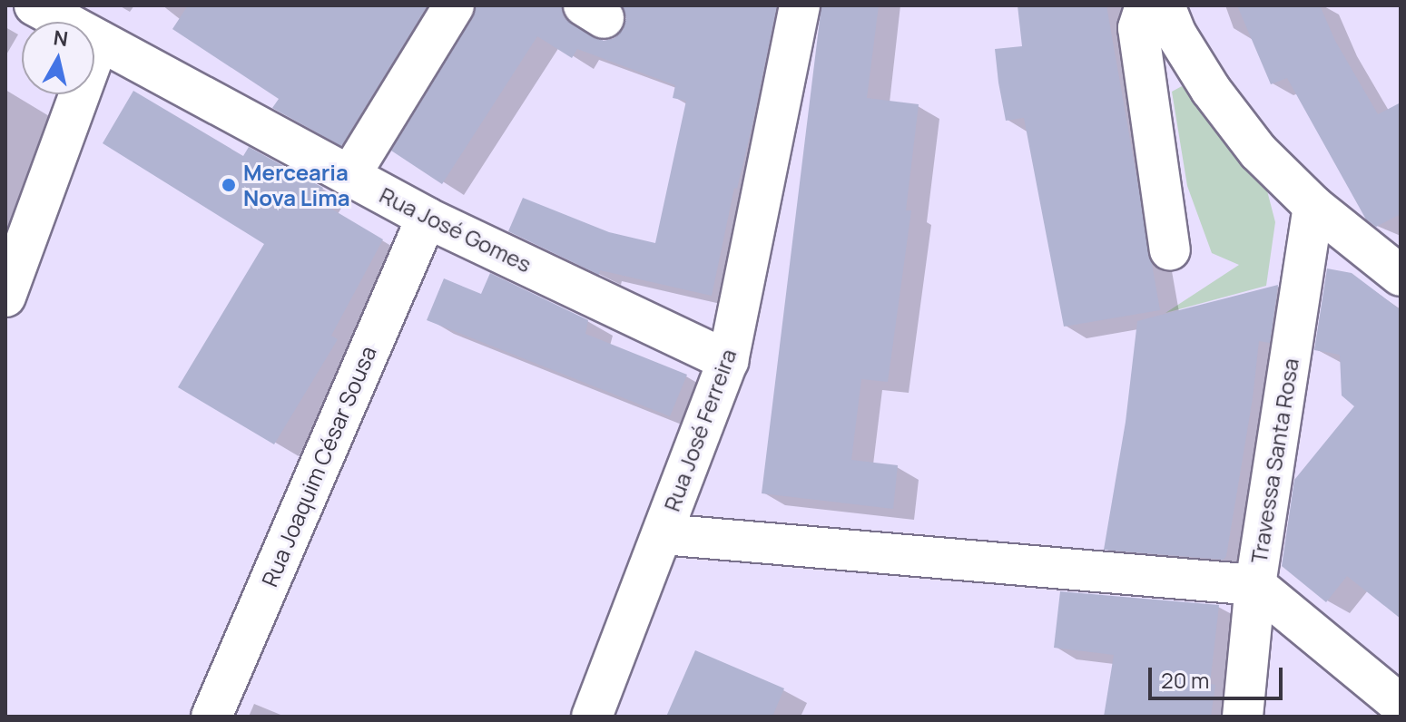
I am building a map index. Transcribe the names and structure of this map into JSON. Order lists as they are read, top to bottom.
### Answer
{
  "streets": {
    "street": [
      "Rua José Gomes",
      "Rua José Ferreira",
      "Travessa Santa Rosa",
      "Rua Joaquim César Sousa"
    ]
  },
  "crossings": [
    ["Rua José Gomes", "Rua José Ferreira"],
    ["Rua José Gomes", "Rua Joaquim César Sousa"]
  ],
  "places": ["Mercearia Nova Lima"],
  "scale_bar": "20 m",
  "north": "top"
}
